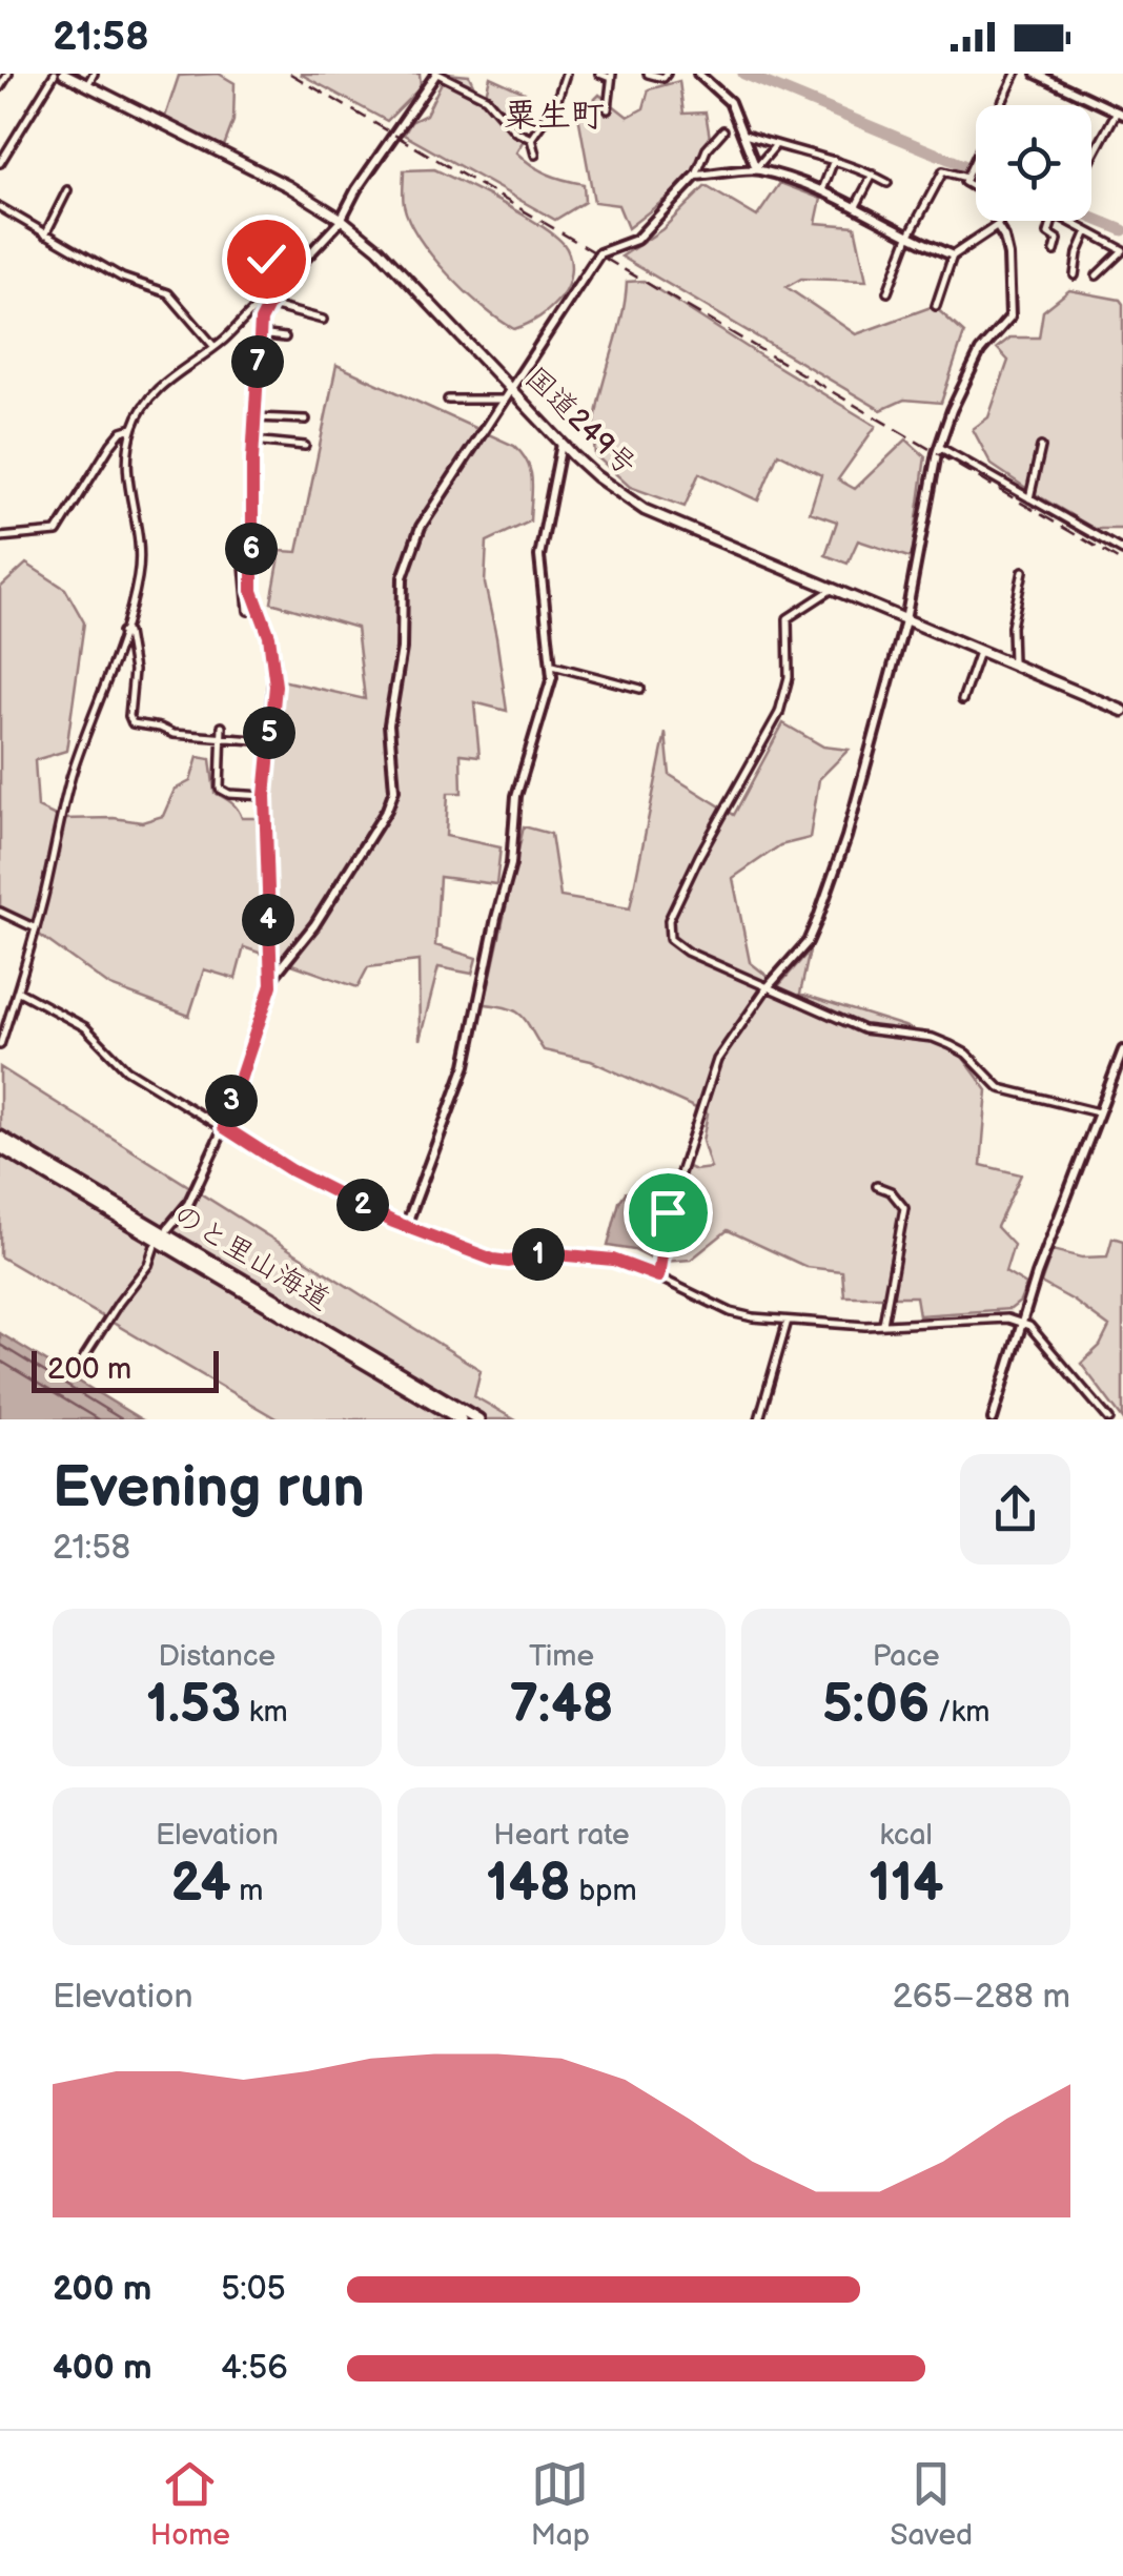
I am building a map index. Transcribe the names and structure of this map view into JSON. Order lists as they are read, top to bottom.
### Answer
{
  "streets": {
    "highway": ["国道249号", "のと里山海道"]
  },
  "districts": ["粟生町"],
  "scale_bar": "200 m",
  "page": {
    "status": "21:58",
    "pins": [
      "7",
      "6",
      "5",
      "4",
      "3",
      "2",
      "1"
    ],
    "scale": "200 m",
    "heading": ["Evening run", "21:58"],
    "stats": [
      ["Distance", "1.53 km"],
      ["Time", "7:48"],
      ["Pace", "5:06 /km"],
      ["Elevation", "24 m"],
      ["Heart rate", "148 bpm"],
      ["kcal", "114"]
    ],
    "chart": ["Elevation", "265–288 m"],
    "list": [
      {
        "name": "200 m",
        "note": "5:05"
      },
      {
        "name": "400 m",
        "note": "4:56"
      }
    ],
    "tabs": ["Home", "Map", "Saved"]
  }
}
